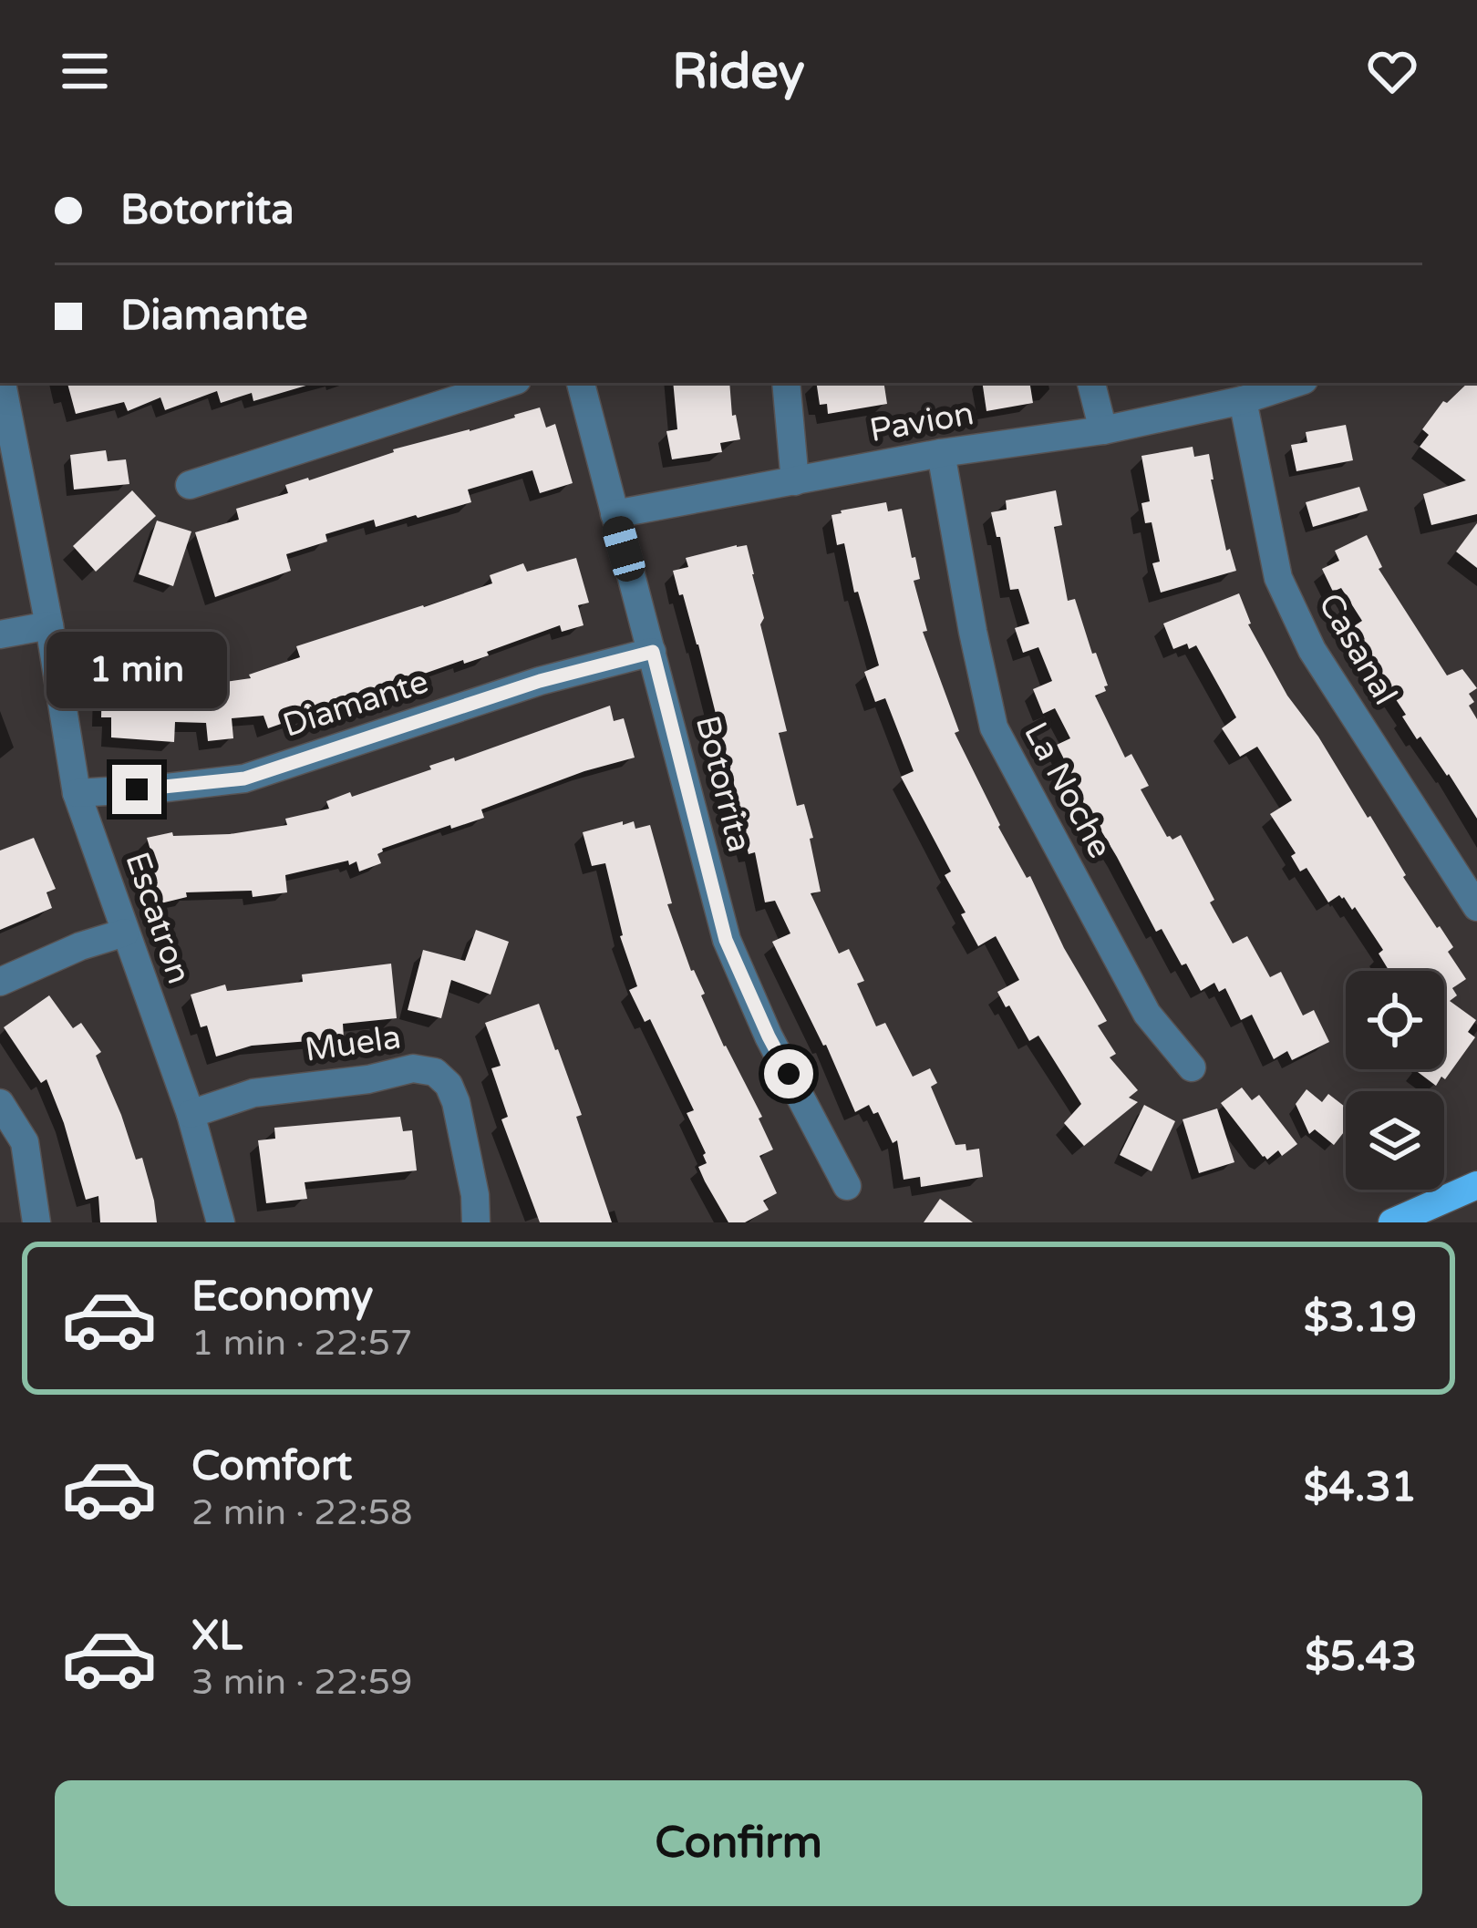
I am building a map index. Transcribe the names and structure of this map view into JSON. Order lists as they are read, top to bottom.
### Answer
{
  "streets": {
    "street": [
      "Pavion",
      "Casanal",
      "Diamante",
      "Botorrita",
      "La Noche",
      "Escatron",
      "Muela"
    ]
  },
  "crossings": [
    ["Pavion", "Casanal"],
    ["Pavion", "Botorrita"],
    ["Pavion", "La Noche"],
    ["Diamante", "Botorrita"],
    ["Diamante", "Escatron"],
    ["Escatron", "Muela"]
  ],
  "page": {
    "header": "Ridey",
    "banner": ["Botorrita", "Diamante"],
    "bubble": "1 min",
    "list": [
      {
        "name": "Economy",
        "note": "1 min · 22:57",
        "value": "$3.19"
      },
      {
        "name": "Comfort",
        "note": "2 min · 22:58",
        "value": "$4.31"
      },
      {
        "name": "XL",
        "note": "3 min · 22:59",
        "value": "$5.43"
      }
    ],
    "buttons": "Confirm"
  }
}
